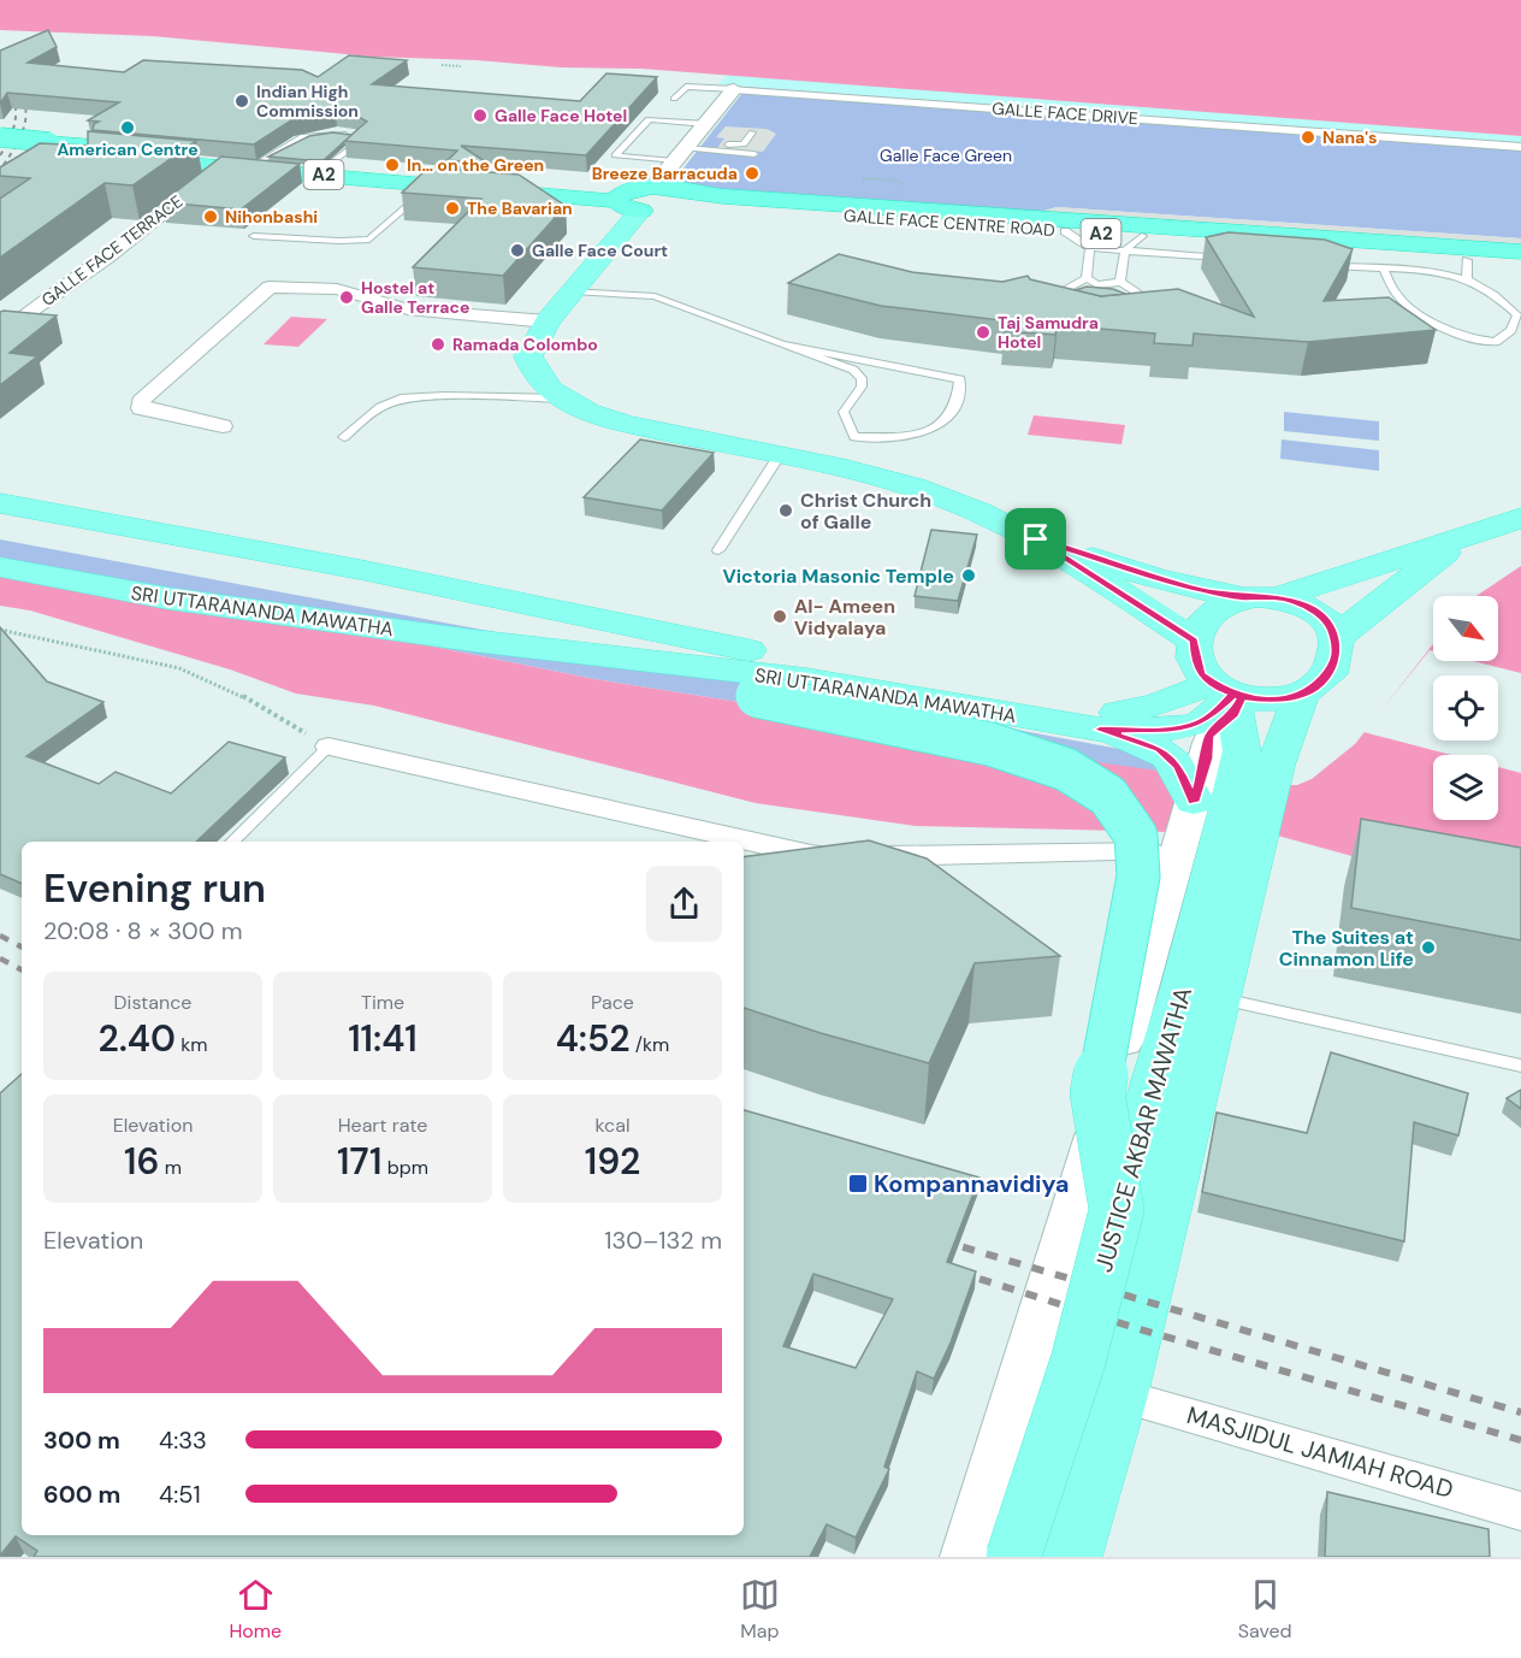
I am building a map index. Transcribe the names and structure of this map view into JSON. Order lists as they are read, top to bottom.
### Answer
{
  "streets": {
    "highway": ["A2", "GALLE FACE CENTRE ROAD"],
    "main road": ["SRI UTTARANANDA MAWATHA", "JUSTICE AKBAR MAWATHA"],
    "street": ["GALLE FACE DRIVE", "GALLE FACE TERRACE", "MASJIDUL JAMIAH ROAD"]
  },
  "crossings": [
    ["A2", "GALLE FACE TERRACE"],
    ["SRI UTTARANANDA MAWATHA", "JUSTICE AKBAR MAWATHA"],
    ["JUSTICE AKBAR MAWATHA", "MASJIDUL JAMIAH ROAD"]
  ],
  "parks": ["Galle Face Green"],
  "places": {
    "other": [
      "Indian High Commission",
      "Galle Face Hotel",
      "American Centre",
      "Nana's",
      "In… on the Green",
      "Breeze Barracuda",
      "The Bavarian",
      "Nihonbashi",
      "Galle Face Court",
      "Hostel at Galle Terrace",
      "Taj Samudra Hotel",
      "Ramada Colombo",
      "Christ Church of Galle",
      "Victoria Masonic Temple",
      "Al- Ameen Vidyalaya",
      "The Suites at Cinnamon Life"
    ],
    "transit": ["Kompannavidiya"]
  },
  "north": "bottom right",
  "page": {
    "heading": ["Evening run", "20:08 · 8 × 300 m"],
    "stats": [
      ["Distance", "2.40 km"],
      ["Time", "11:41"],
      ["Pace", "4:52 /km"],
      ["Elevation", "16 m"],
      ["Heart rate", "171 bpm"],
      ["kcal", "192"]
    ],
    "chart": ["Elevation", "130–132 m"],
    "list": [
      {
        "name": "300 m",
        "note": "4:33"
      },
      {
        "name": "600 m",
        "note": "4:51"
      }
    ],
    "tabs": ["Home", "Map", "Saved"]
  }
}
